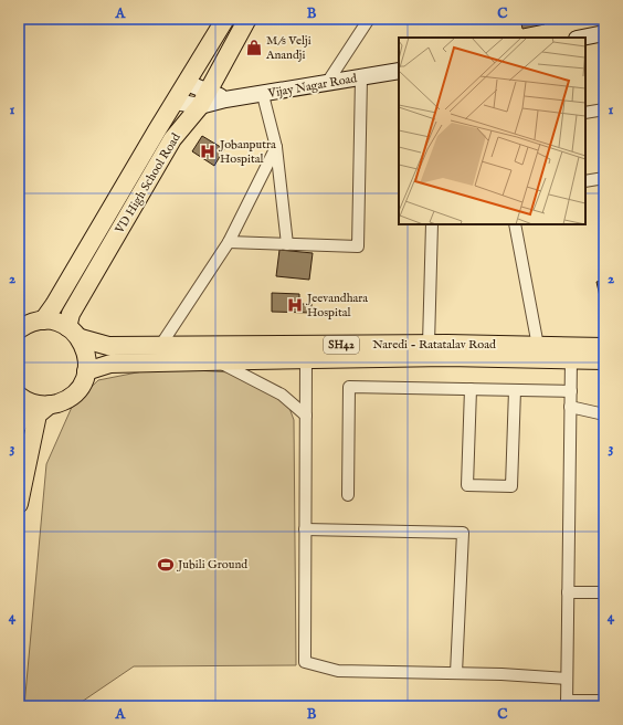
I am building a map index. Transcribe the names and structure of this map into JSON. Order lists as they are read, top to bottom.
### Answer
{
  "streets": {
    "main road": ["VD High School Road", "SH42", "Naredi - Ratatalav Road"],
    "street": ["Vijay Nagar Road"]
  },
  "crossings": [
    ["Vijay Nagar Road", "VD High School Road"],
    ["VD High School Road", "Naredi - Ratatalav Road"]
  ],
  "places": {
    "shop": ["M/s Velji Anandji"],
    "hospital": ["Jobanputra Hospital", "Jeevandhara Hospital"],
    "sports": ["Jubili Ground"]
  },
  "grid": {
    "columns": ["A", "B", "C"],
    "rows": [
      "1",
      "2",
      "3",
      "4"
    ]
  }
}
